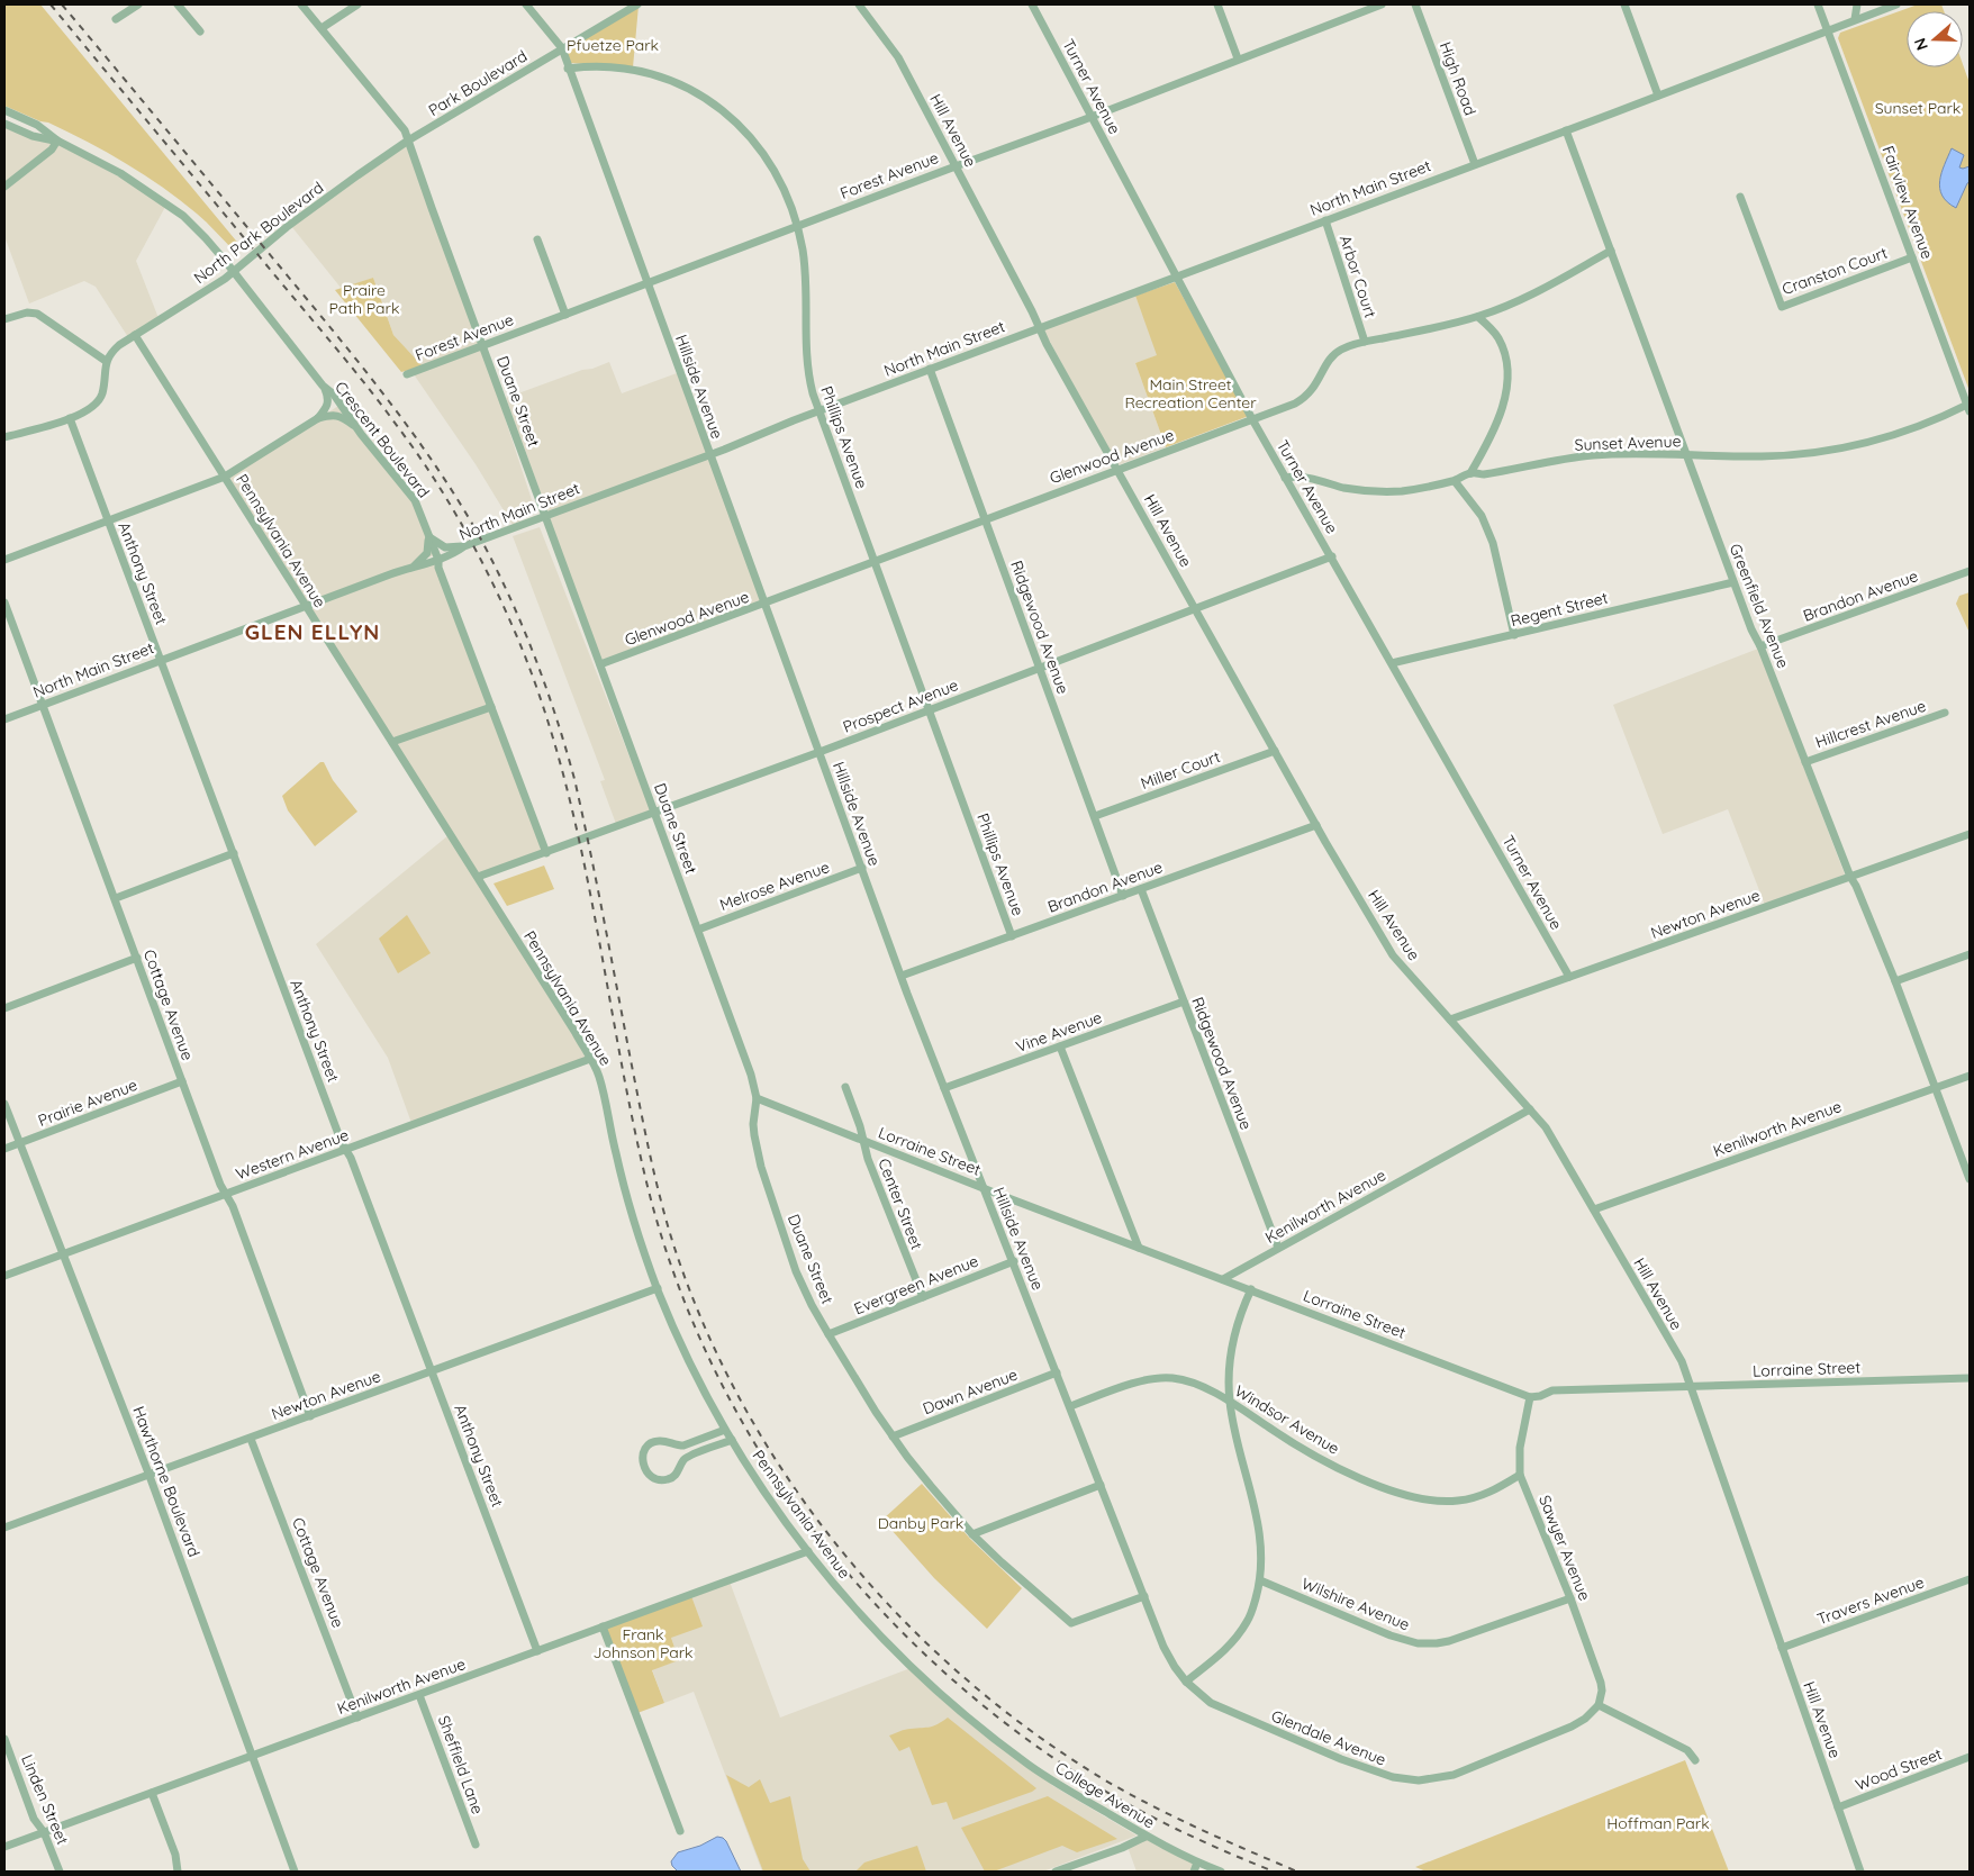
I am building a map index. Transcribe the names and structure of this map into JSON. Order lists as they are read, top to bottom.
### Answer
{
  "streets": {
    "street": [
      "High Road",
      "Park Boulevard",
      "Turner Avenue",
      "Hill Avenue",
      "Forest Avenue",
      "North Main Street",
      "Fairview Avenue",
      "North Park Boulevard",
      "Cranston Court",
      "Arbor Court",
      "Hillside Avenue",
      "Duane Street",
      "Phillips Avenue",
      "Crescent Boulevard",
      "Sunset Avenue",
      "Glenwood Avenue",
      "Pennsylvania Avenue",
      "Anthony Street",
      "Brandon Avenue",
      "Greenfield Avenue",
      "Regent Street",
      "Ridgewood Avenue",
      "Prospect Avenue",
      "Hillcrest Avenue",
      "Miller Court",
      "Melrose Avenue",
      "Newton Avenue",
      "Cottage Avenue",
      "Vine Avenue",
      "Prairie Avenue",
      "Kenilworth Avenue",
      "Lorraine Street",
      "Western Avenue",
      "Center Street",
      "Evergreen Avenue",
      "Dawn Avenue",
      "Windsor Avenue",
      "Hawthorne Boulevard",
      "Sawyer Avenue",
      "Travers Avenue",
      "Wilshire Avenue",
      "Glendale Avenue",
      "Sheffield Lane",
      "Wood Street",
      "College Avenue",
      "Linden Street"
    ]
  },
  "crossings": [
    ["High Road", "North Main Street"],
    ["Park Boulevard", "North Park Boulevard"],
    ["Park Boulevard", "Hillside Avenue"],
    ["Park Boulevard", "Duane Street"],
    ["Turner Avenue", "Forest Avenue"],
    ["Turner Avenue", "North Main Street"],
    ["Turner Avenue", "Sunset Avenue"],
    ["Turner Avenue", "Glenwood Avenue"],
    ["Turner Avenue", "Regent Street"],
    ["Turner Avenue", "Prospect Avenue"],
    ["Turner Avenue", "Newton Avenue"],
    ["Hill Avenue", "Forest Avenue"],
    ["Hill Avenue", "North Main Street"],
    ["Hill Avenue", "Glenwood Avenue"],
    ["Hill Avenue", "Brandon Avenue"],
    ["Hill Avenue", "Prospect Avenue"],
    ["Hill Avenue", "Miller Court"],
    ["Hill Avenue", "Newton Avenue"],
    ["Hill Avenue", "Kenilworth Avenue"],
    ["Hill Avenue", "Lorraine Street"],
    ["Hill Avenue", "Travers Avenue"],
    ["Hill Avenue", "Wood Street"],
    ["Forest Avenue", "Hillside Avenue"],
    ["Forest Avenue", "Duane Street"],
    ["Forest Avenue", "Phillips Avenue"],
    ["North Main Street", "Fairview Avenue"],
    ["North Main Street", "Arbor Court"],
    ["North Main Street", "Hillside Avenue"],
    ["North Main Street", "Duane Street"],
    ["North Main Street", "Phillips Avenue"],
    ["North Main Street", "Crescent Boulevard"],
    ["North Main Street", "Pennsylvania Avenue"],
    ["North Main Street", "Anthony Street"],
    ["North Main Street", "Greenfield Avenue"],
    ["North Main Street", "Ridgewood Avenue"],
    ["North Main Street", "Cottage Avenue"],
    ["Fairview Avenue", "Cranston Court"],
    ["Fairview Avenue", "Sunset Avenue"],
    ["North Park Boulevard", "Duane Street"],
    ["North Park Boulevard", "Crescent Boulevard"],
    ["North Park Boulevard", "Pennsylvania Avenue"],
    ["Arbor Court", "Glenwood Avenue"],
    ["Hillside Avenue", "Duane Street"],
    ["Hillside Avenue", "Phillips Avenue"],
    ["Hillside Avenue", "Glenwood Avenue"],
    ["Hillside Avenue", "Brandon Avenue"],
    ["Hillside Avenue", "Prospect Avenue"],
    ["Hillside Avenue", "Melrose Avenue"],
    ["Hillside Avenue", "Vine Avenue"],
    ["Hillside Avenue", "Lorraine Street"],
    ["Hillside Avenue", "Evergreen Avenue"],
    ["Hillside Avenue", "Dawn Avenue"],
    ["Hillside Avenue", "Windsor Avenue"],
    ["Hillside Avenue", "Glendale Avenue"],
    ["Duane Street", "Glenwood Avenue"],
    ["Duane Street", "Prospect Avenue"],
    ["Duane Street", "Melrose Avenue"],
    ["Duane Street", "Lorraine Street"],
    ["Duane Street", "Evergreen Avenue"],
    ["Duane Street", "Dawn Avenue"],
    ["Phillips Avenue", "Glenwood Avenue"],
    ["Phillips Avenue", "Brandon Avenue"],
    ["Phillips Avenue", "Prospect Avenue"],
    ["Crescent Boulevard", "Prospect Avenue"],
    ["Sunset Avenue", "Greenfield Avenue"],
    ["Glenwood Avenue", "Greenfield Avenue"],
    ["Glenwood Avenue", "Ridgewood Avenue"],
    ["Pennsylvania Avenue", "Prospect Avenue"],
    ["Pennsylvania Avenue", "Newton Avenue"],
    ["Pennsylvania Avenue", "Kenilworth Avenue"],
    ["Pennsylvania Avenue", "Western Avenue"],
    ["Pennsylvania Avenue", "College Avenue"],
    ["Anthony Street", "Newton Avenue"],
    ["Anthony Street", "Kenilworth Avenue"],
    ["Anthony Street", "Western Avenue"],
    ["Brandon Avenue", "Greenfield Avenue"],
    ["Brandon Avenue", "Ridgewood Avenue"],
    ["Greenfield Avenue", "Regent Street"],
    ["Greenfield Avenue", "Hillcrest Avenue"],
    ["Greenfield Avenue", "Newton Avenue"],
    ["Greenfield Avenue", "Kenilworth Avenue"],
    ["Ridgewood Avenue", "Prospect Avenue"],
    ["Ridgewood Avenue", "Miller Court"],
    ["Ridgewood Avenue", "Vine Avenue"],
    ["Ridgewood Avenue", "Kenilworth Avenue"],
    ["Newton Avenue", "Cottage Avenue"],
    ["Newton Avenue", "Hawthorne Boulevard"],
    ["Cottage Avenue", "Prairie Avenue"],
    ["Cottage Avenue", "Kenilworth Avenue"],
    ["Cottage Avenue", "Western Avenue"],
    ["Prairie Avenue", "Hawthorne Boulevard"],
    ["Kenilworth Avenue", "Lorraine Street"],
    ["Kenilworth Avenue", "Hawthorne Boulevard"],
    ["Kenilworth Avenue", "Sheffield Lane"],
    ["Kenilworth Avenue", "Linden Street"],
    ["Lorraine Street", "Center Street"],
    ["Lorraine Street", "Sawyer Avenue"],
    ["Western Avenue", "Hawthorne Boulevard"],
    ["Center Street", "Evergreen Avenue"],
    ["Windsor Avenue", "Sawyer Avenue"],
    ["Sawyer Avenue", "Wilshire Avenue"],
    ["Sawyer Avenue", "Glendale Avenue"]
  ],
  "districts": ["GLEN ELLYN"],
  "parks": [
    "Pfuetze Park",
    "Sunset Park",
    "Praire Path Park",
    "Main Street Recreation Center",
    "Danby Park",
    "Frank Johnson Park",
    "Hoffman Park"
  ],
  "north": "left"
}
